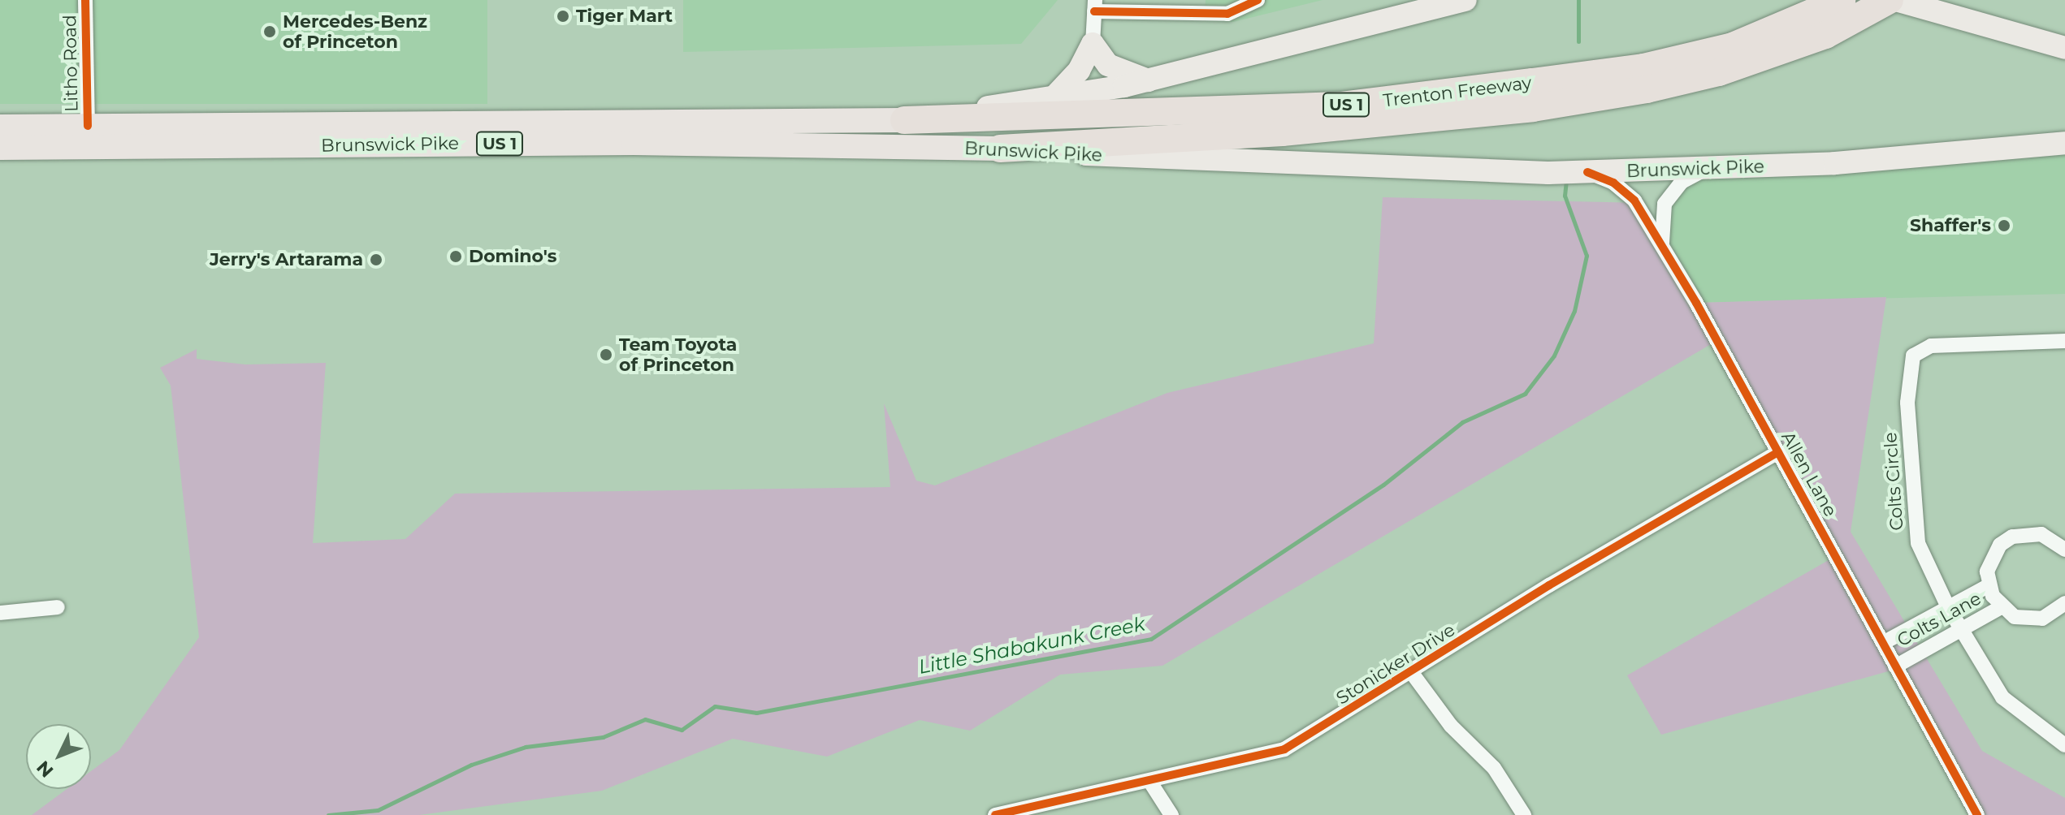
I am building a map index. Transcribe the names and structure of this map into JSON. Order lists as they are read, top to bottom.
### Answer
{
  "streets": {
    "highway": ["Trenton Freeway", "US 1", "Brunswick Pike"],
    "street": [
      "Litho Road",
      "Allen Lane",
      "Colts Circle",
      "Colts Lane",
      "Stonicker Drive"
    ]
  },
  "crossings": [
    ["Litho Road", "Brunswick Pike"],
    ["Trenton Freeway", "Brunswick Pike"],
    ["Brunswick Pike", "Allen Lane"],
    ["Allen Lane", "Colts Lane"],
    ["Allen Lane", "Stonicker Drive"],
    ["Colts Circle", "Colts Lane"]
  ],
  "water": ["Little Shabakunk Creek"],
  "places": [
    "Tiger Mart",
    "Mercedes-Benz of Princeton",
    "Shaffer's",
    "Domino's",
    "Jerry's Artarama",
    "Team Toyota of Princeton"
  ],
  "north": "bottom left"
}
